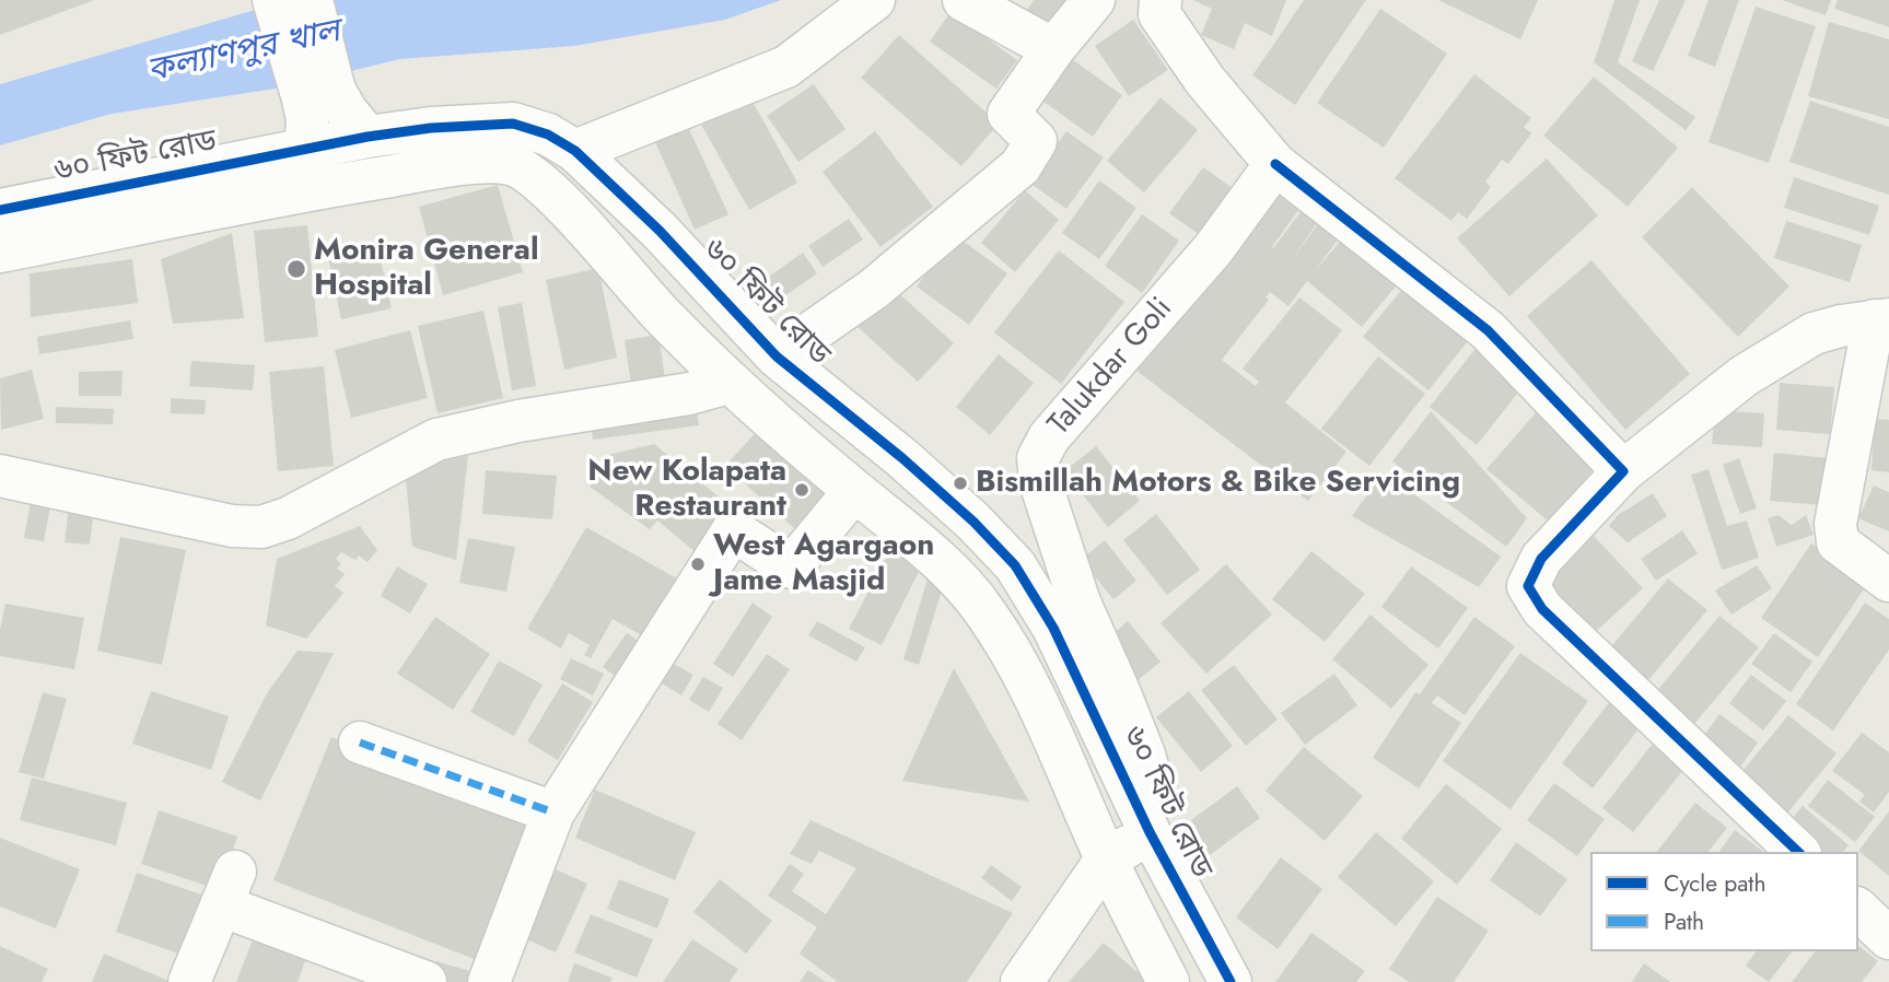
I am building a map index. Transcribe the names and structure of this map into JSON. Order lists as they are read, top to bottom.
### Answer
{
  "streets": {
    "street": ["৬০ ফিট রোড", "Talukdar Goli"]
  },
  "crossings": [
    ["৬০ ফিট রোড", "Talukdar Goli"]
  ],
  "water": ["কল্যাণপুর খাল"],
  "places": [
    "Monira General Hospital",
    "Bismillah Motors & Bike Servicing",
    "New Kolapata Restaurant",
    "West Agargaon Jame Masjid"
  ],
  "legend": ["Cycle path", "Path"]
}
